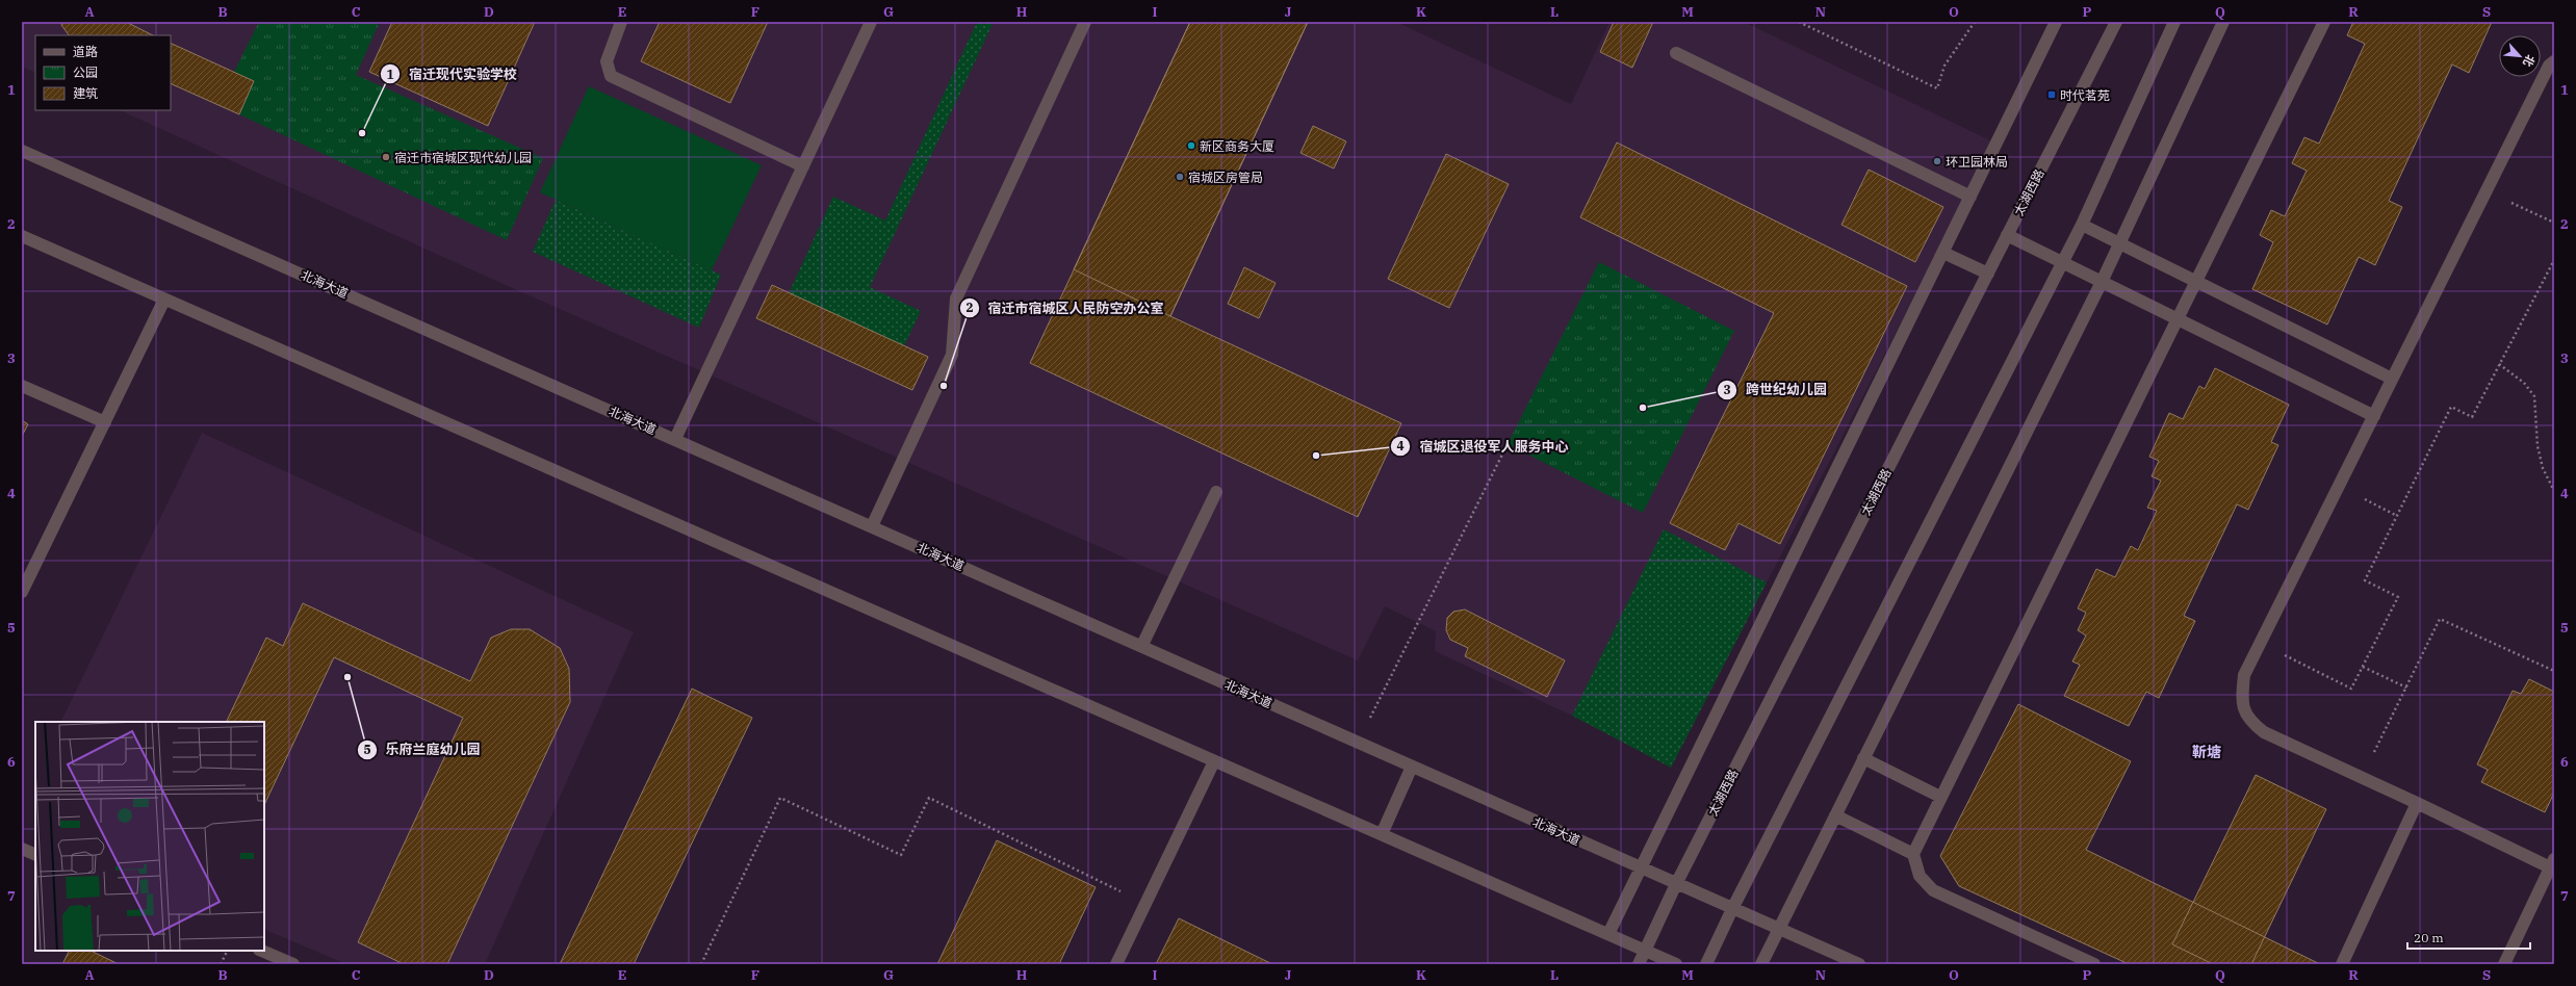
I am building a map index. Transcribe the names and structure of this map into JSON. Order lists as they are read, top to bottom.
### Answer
{
  "streets": {
    "street": ["太湖西路", "北海大道"]
  },
  "crossings": [
    ["太湖西路", "北海大道"]
  ],
  "districts": ["靳塘"],
  "places": {
    "transit": ["时代茗苑"],
    "other": [
      "宿迁现代实验学校",
      "新区商务大厦",
      "宿迁市宿城区现代幼儿园",
      "环卫园林局",
      "宿城区房管局",
      "宿迁市宿城区人民防空办公室",
      "跨世纪幼儿园",
      "宿城区退役军人服务中心",
      "乐府兰庭幼儿园"
    ]
  },
  "legend": ["道路", "公园", "建筑"],
  "scale_bar": "20 m",
  "north": "bottom right",
  "grid": {
    "columns": [
      "A",
      "B",
      "C",
      "D",
      "E",
      "F",
      "G",
      "H",
      "I",
      "J",
      "K",
      "L",
      "M",
      "N",
      "O",
      "P",
      "Q",
      "R",
      "S"
    ],
    "rows": [
      "1",
      "2",
      "3",
      "4",
      "5",
      "6",
      "7"
    ]
  }
}
